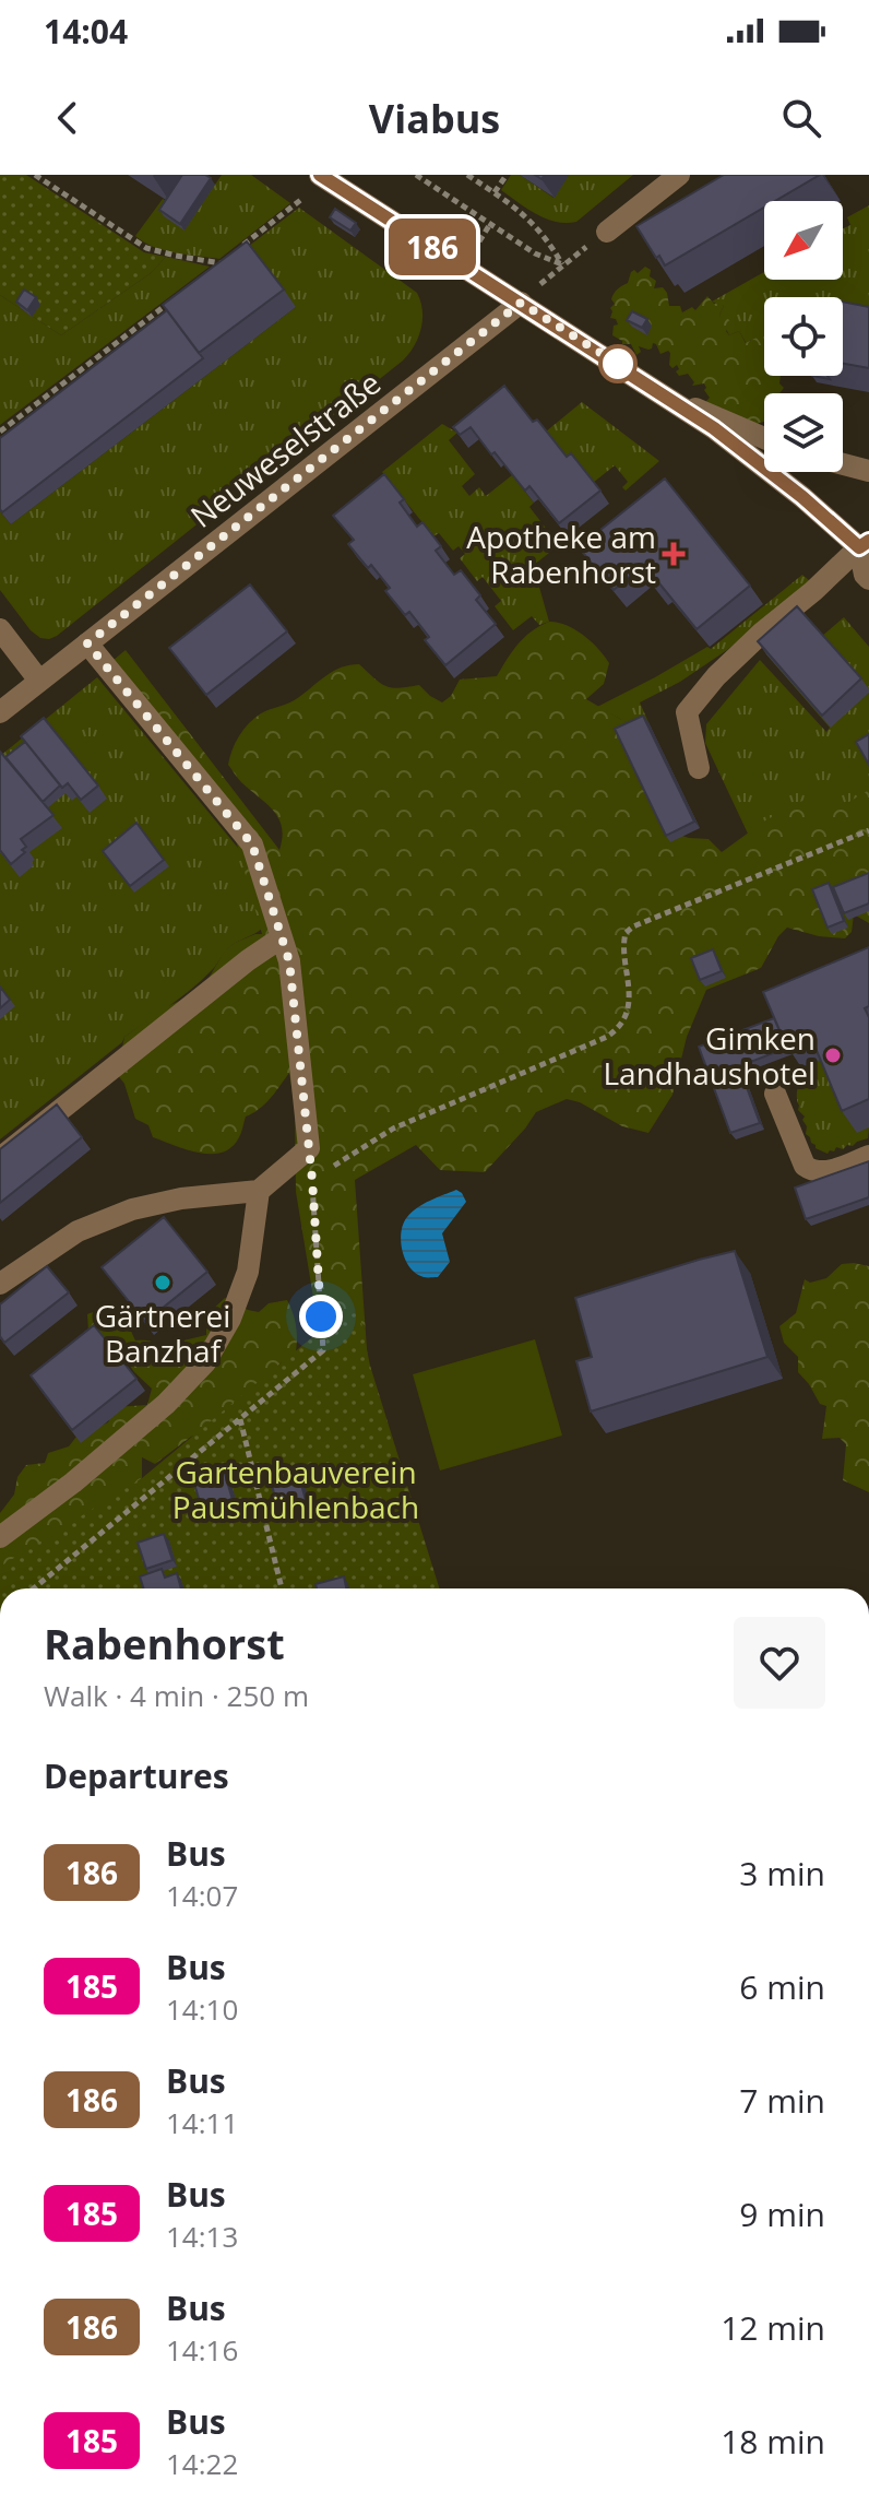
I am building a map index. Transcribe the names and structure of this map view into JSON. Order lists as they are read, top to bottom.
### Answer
{
  "streets": {
    "street": ["Neuweselstraße"]
  },
  "parks": ["Gartenbauverein Pausmühlenbach"],
  "places": {
    "health": ["Apotheke am Rabenhorst"],
    "other": ["Gimken Landhaushotel", "Gärtnerei Banzhaf"]
  },
  "lines": ["bus line 186"],
  "north": "bottom left",
  "page": {
    "status": "14:04",
    "header": "Viabus",
    "on_map": "186",
    "heading": [
      ["Rabenhorst", "Walk · 4 min · 250 m"],
      "Departures"
    ],
    "list": [
      {
        "mark": "186",
        "name": "Bus",
        "note": "14:07",
        "value": "3 min"
      },
      {
        "mark": "185",
        "name": "Bus",
        "note": "14:10",
        "value": "6 min"
      },
      {
        "mark": "186",
        "name": "Bus",
        "note": "14:11",
        "value": "7 min"
      },
      {
        "mark": "185",
        "name": "Bus",
        "note": "14:13",
        "value": "9 min"
      },
      {
        "mark": "186",
        "name": "Bus",
        "note": "14:16",
        "value": "12 min"
      },
      {
        "mark": "185",
        "name": "Bus",
        "note": "14:22",
        "value": "18 min"
      }
    ]
  }
}
